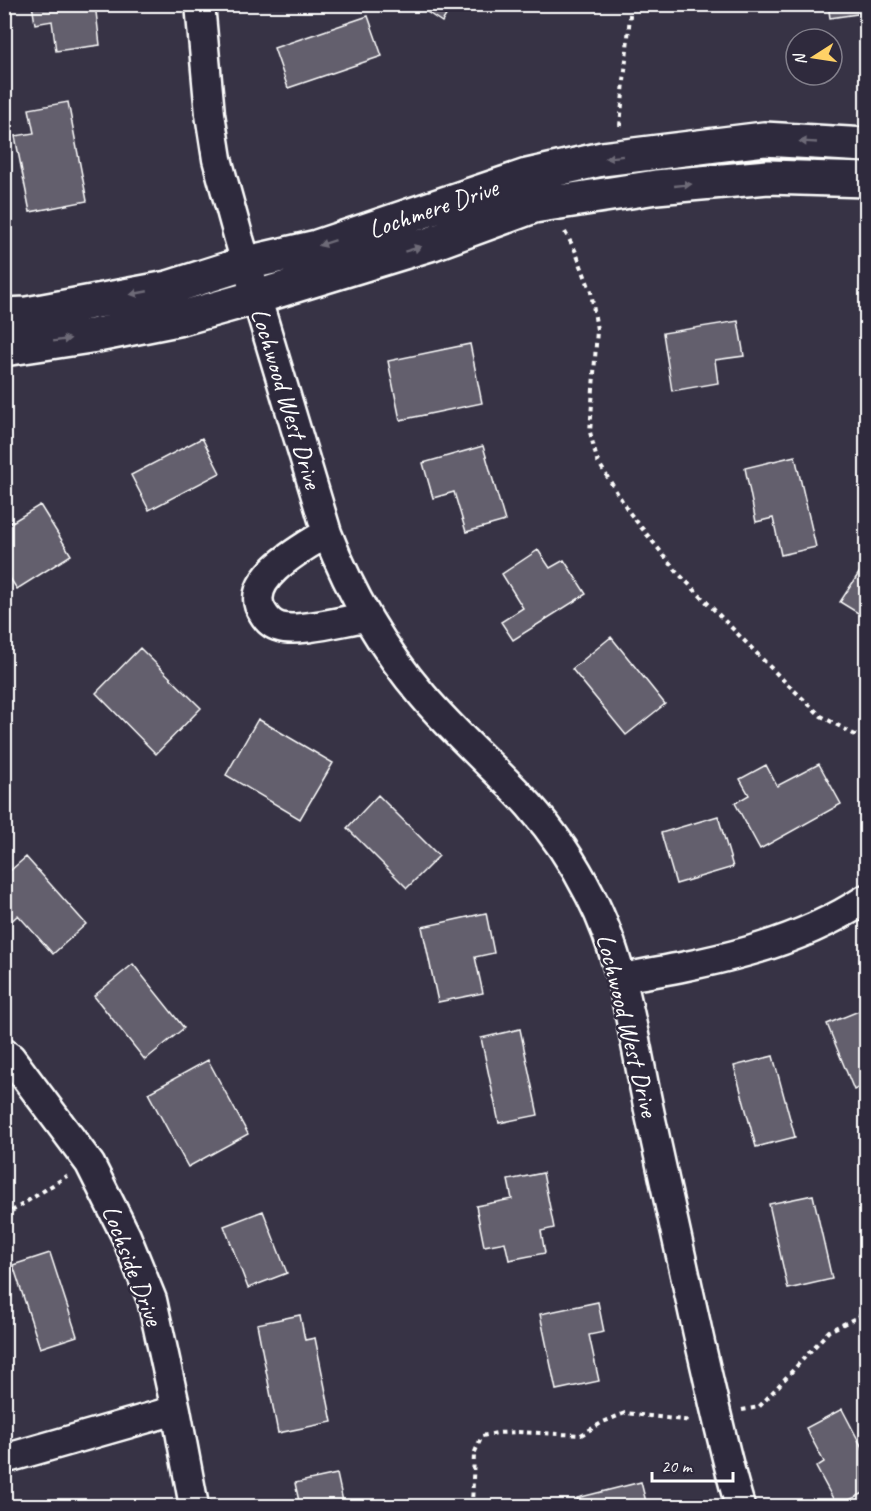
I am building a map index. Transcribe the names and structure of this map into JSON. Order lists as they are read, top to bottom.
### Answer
{
  "streets": {
    "street": ["Lochmere Drive", "Lochwood West Drive", "Lochside Drive"]
  },
  "crossings": [
    ["Lochmere Drive", "Lochwood West Drive"]
  ],
  "scale_bar": "20 m",
  "north": "left"
}
